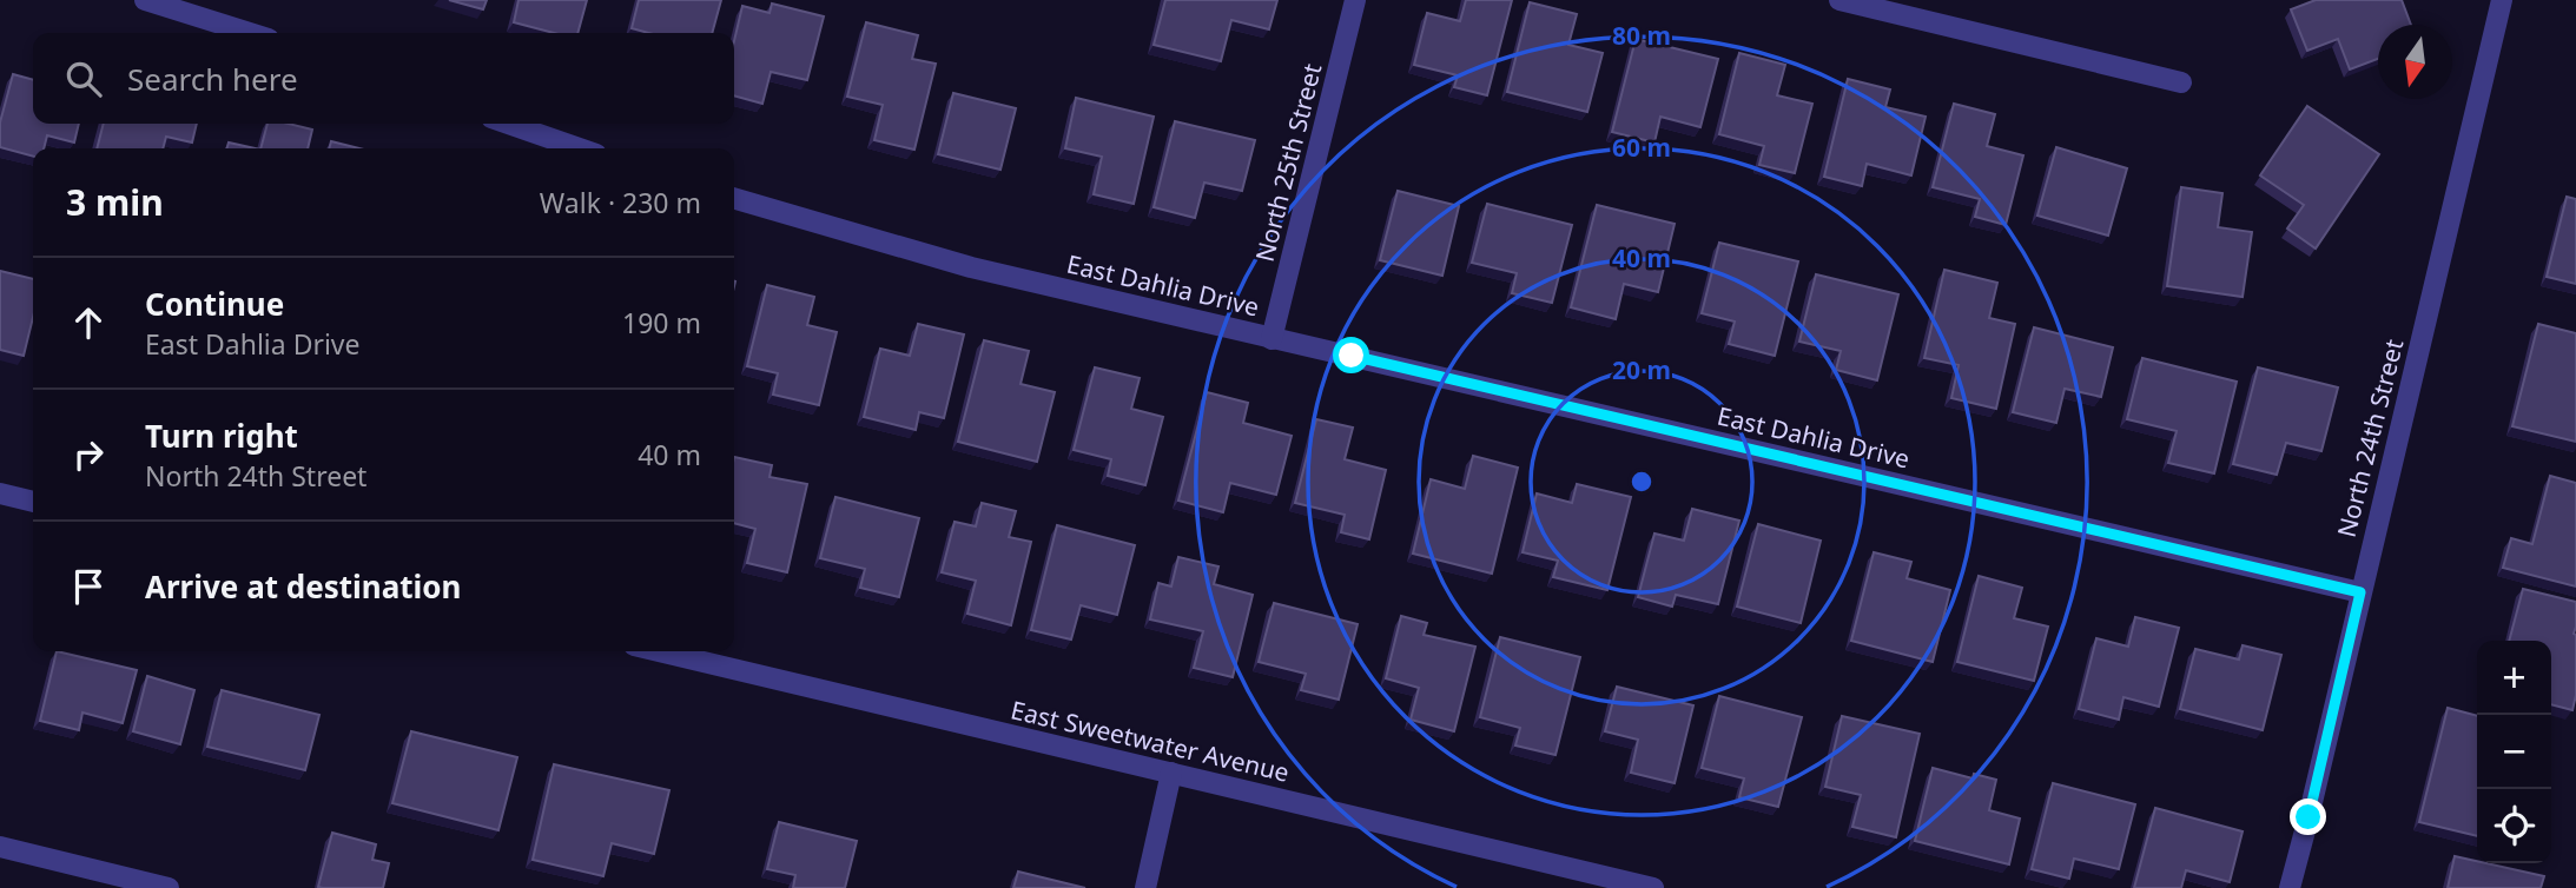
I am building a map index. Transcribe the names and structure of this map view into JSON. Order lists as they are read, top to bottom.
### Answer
{
  "streets": {
    "street": [
      "North 25th Street",
      "East Dahlia Drive",
      "North 24th Street",
      "East Sweetwater Avenue"
    ]
  },
  "crossings": [
    ["North 25th Street", "East Dahlia Drive"],
    ["East Dahlia Drive", "North 24th Street"]
  ],
  "north": "bottom",
  "page": {
    "search": "Search here",
    "heading": ["3 min", "Walk · 230 m"],
    "list": [
      ["Continue", "East Dahlia Drive", "190 m"],
      ["Turn right", "North 24th Street", "40 m"],
      "Arrive at destination"
    ],
    "map_buttons": ["+", "−"]
  },
  "rings": [
    "80 m",
    "60 m",
    "40 m",
    "20 m"
  ]
}
